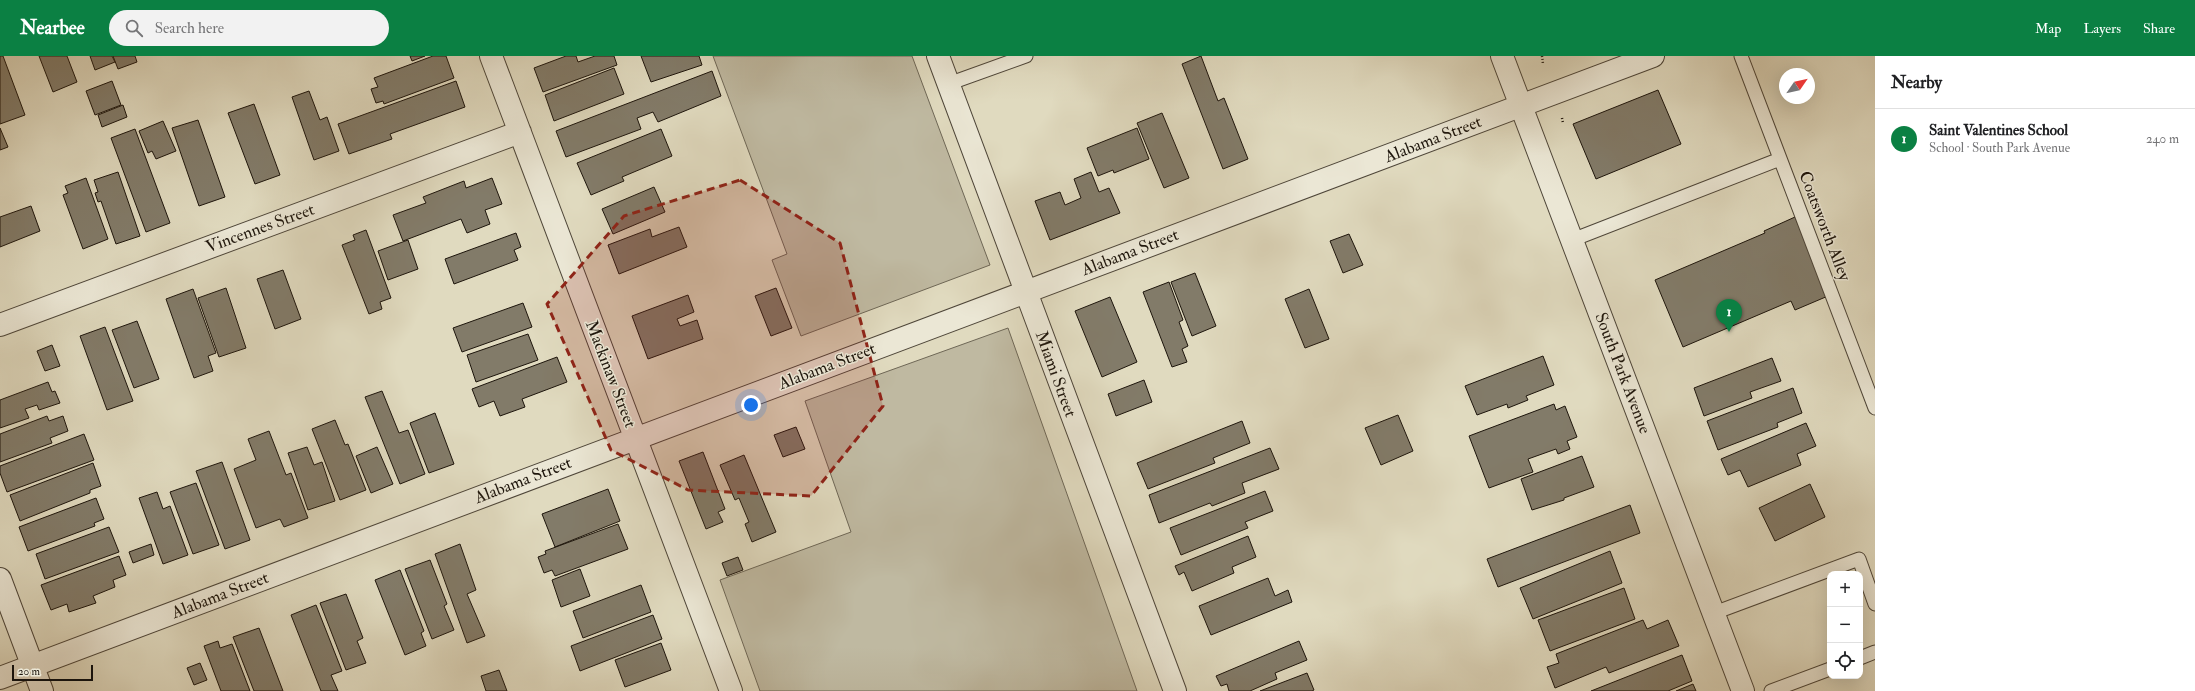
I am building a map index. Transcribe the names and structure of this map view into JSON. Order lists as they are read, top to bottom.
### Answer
{
  "streets": {
    "street": [
      "Alabama Street",
      "Vincennes Street",
      "South Park Avenue",
      "Mackinaw Street",
      "Miami Street"
    ],
    "lane": ["Coatsworth Alley"]
  },
  "crossings": [
    ["Alabama Street", "South Park Avenue"],
    ["Alabama Street", "Mackinaw Street"],
    ["Alabama Street", "Miami Street"],
    ["Vincennes Street", "Mackinaw Street"]
  ],
  "scale_bar": "20 m",
  "north": "top right",
  "page": {
    "header": "Nearbee",
    "search": "Search here",
    "nav": ["Map", "Layers", "Share"],
    "heading": "Nearby",
    "list": [
      {
        "mark": "1",
        "name": "Saint Valentines School",
        "note": "School · South Park Avenue",
        "value": "240 m"
      }
    ],
    "pins": "1",
    "map_buttons": ["+", "−"],
    "scale": "20 m"
  }
}
